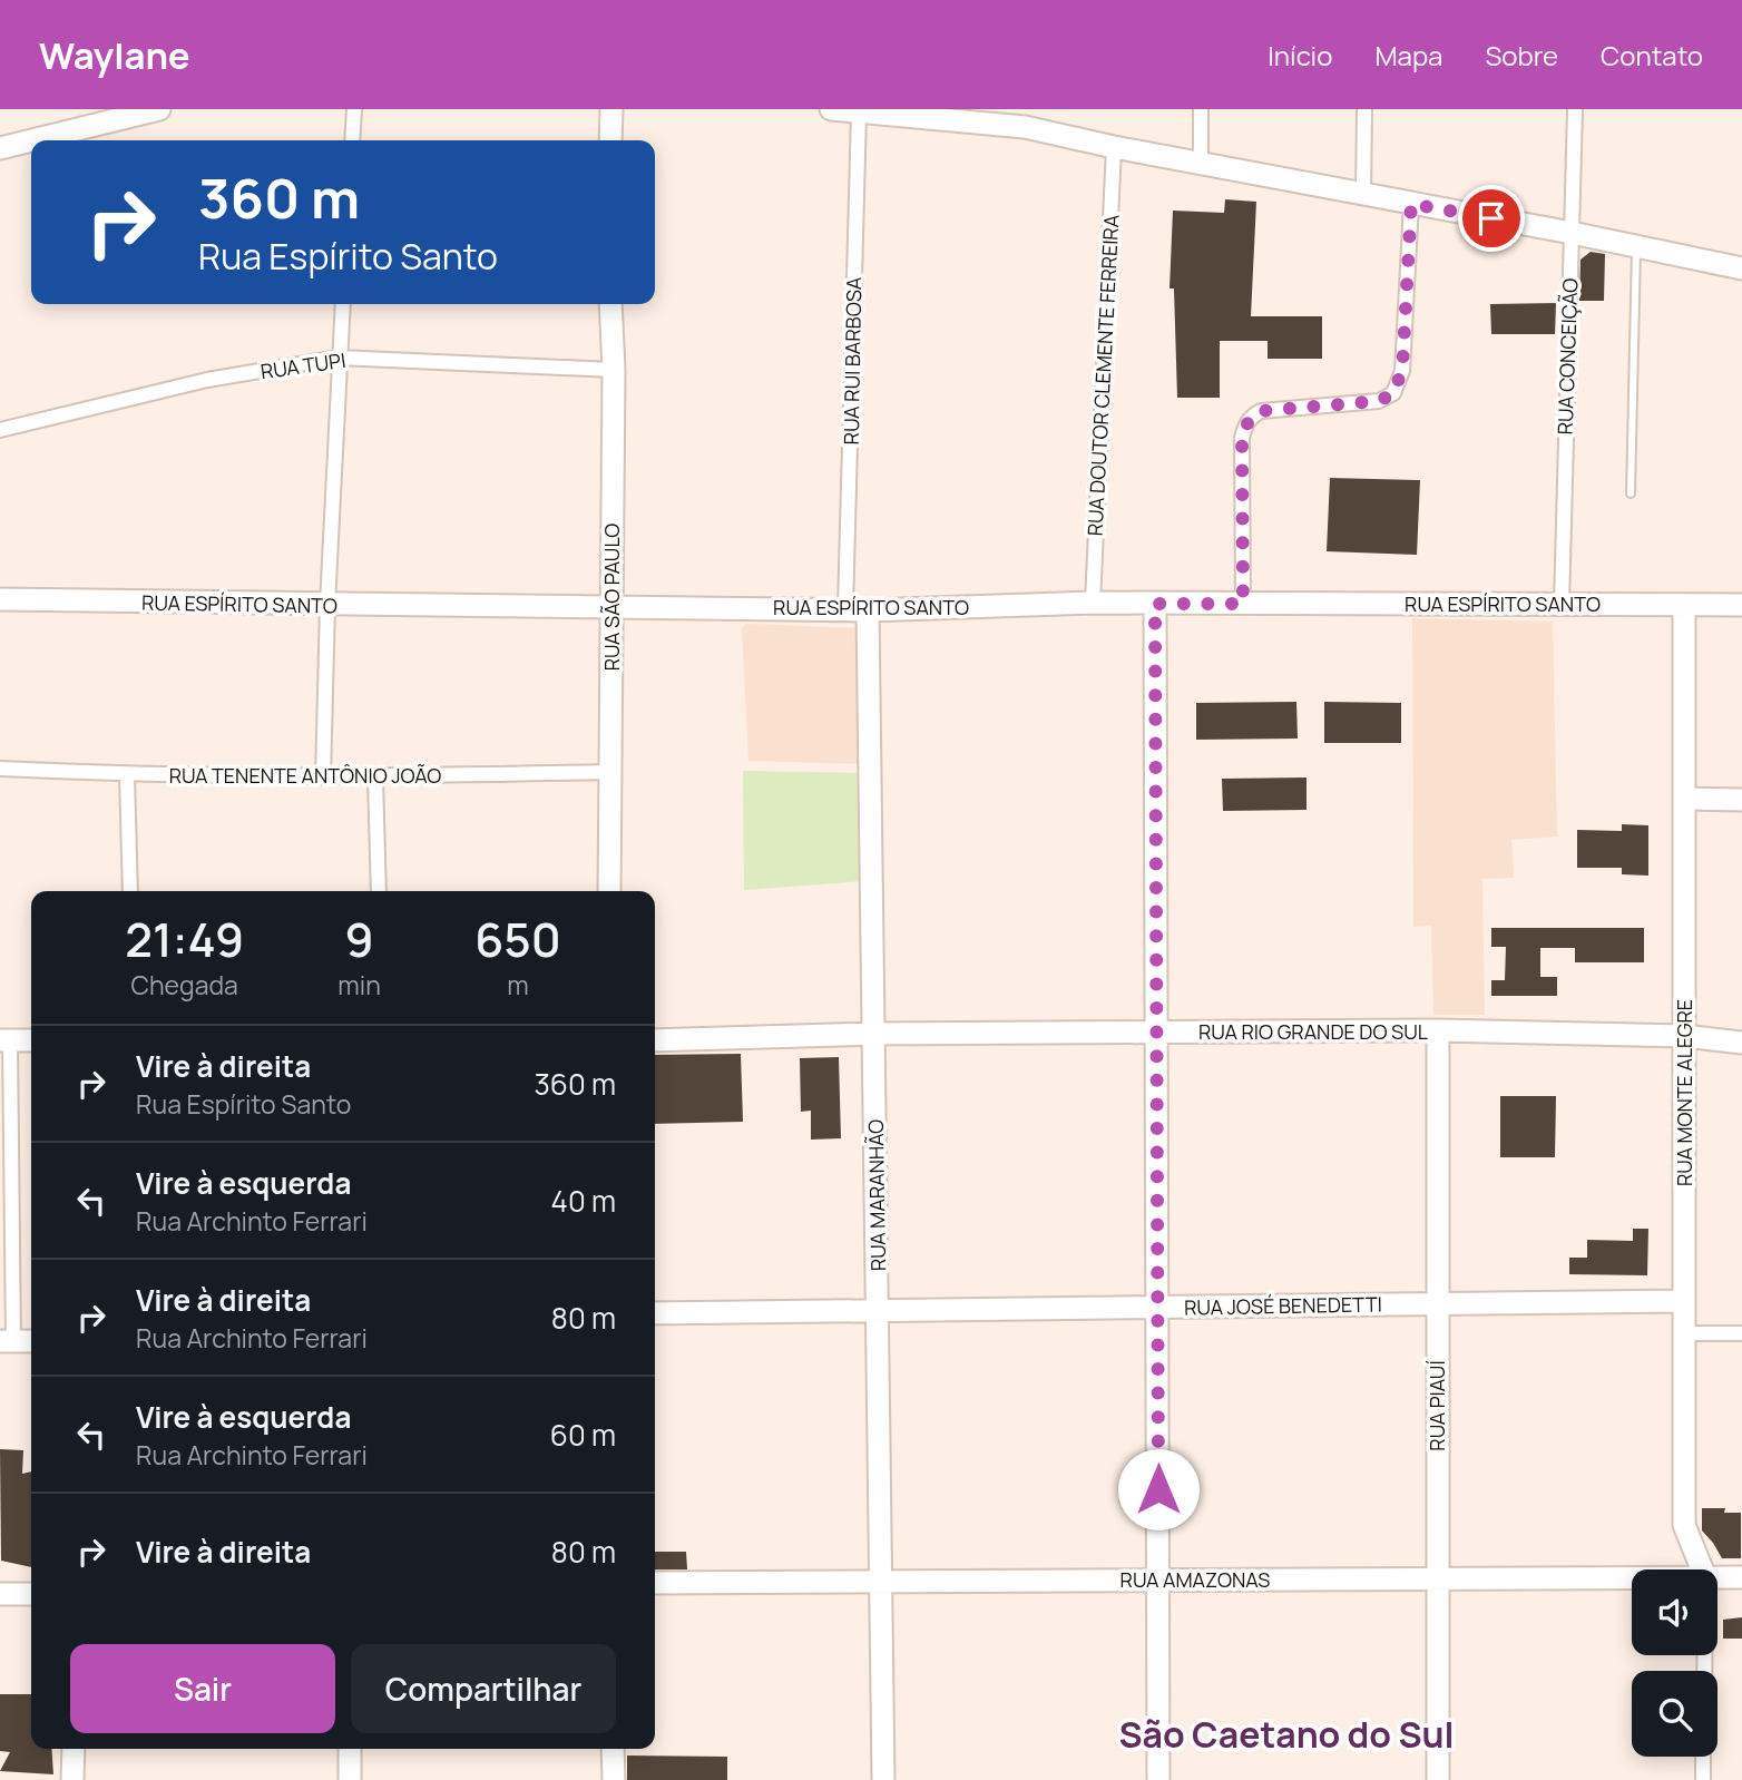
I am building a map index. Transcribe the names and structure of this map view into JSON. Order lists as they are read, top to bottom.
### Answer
{
  "streets": {
    "street": [
      "RUA CONCEIÇÃO",
      "RUA RUI BARBOSA",
      "RUA TUPI",
      "RUA DOUTOR CLEMENTE FERREIRA",
      "RUA SÃO PAULO",
      "RUA ESPÍRITO SANTO",
      "RUA TENENTE ANTÔNIO JOÃO",
      "RUA RIO GRANDE DO SUL",
      "RUA MONTE ALEGRE",
      "RUA MARANHÃO",
      "RUA JOSÉ BENEDETTI",
      "RUA PIAUÍ",
      "RUA AMAZONAS"
    ]
  },
  "crossings": [
    ["RUA CONCEIÇÃO", "RUA ESPÍRITO SANTO"],
    ["RUA RUI BARBOSA", "RUA ESPÍRITO SANTO"],
    ["RUA RUI BARBOSA", "RUA MARANHÃO"],
    ["RUA TUPI", "RUA SÃO PAULO"],
    ["RUA DOUTOR CLEMENTE FERREIRA", "RUA ESPÍRITO SANTO"],
    ["RUA SÃO PAULO", "RUA ESPÍRITO SANTO"],
    ["RUA SÃO PAULO", "RUA TENENTE ANTÔNIO JOÃO"],
    ["RUA ESPÍRITO SANTO", "RUA MONTE ALEGRE"],
    ["RUA ESPÍRITO SANTO", "RUA MARANHÃO"],
    ["RUA RIO GRANDE DO SUL", "RUA MONTE ALEGRE"],
    ["RUA RIO GRANDE DO SUL", "RUA MARANHÃO"],
    ["RUA RIO GRANDE DO SUL", "RUA PIAUÍ"],
    ["RUA MONTE ALEGRE", "RUA JOSÉ BENEDETTI"],
    ["RUA MARANHÃO", "RUA JOSÉ BENEDETTI"],
    ["RUA MARANHÃO", "RUA AMAZONAS"],
    ["RUA JOSÉ BENEDETTI", "RUA PIAUÍ"],
    ["RUA PIAUÍ", "RUA AMAZONAS"]
  ],
  "districts": ["São Caetano do Sul"],
  "page": {
    "header": "Waylane",
    "nav": [
      "Início",
      "Mapa",
      "Sobre",
      "Contato"
    ],
    "turn": ["360 m", "Rua Espírito Santo"],
    "eta": [
      "21:49",
      "Chegada",
      "9",
      "min",
      "650",
      "m"
    ],
    "list": [
      {
        "name": "Vire à direita",
        "note": "Rua Espírito Santo",
        "value": "360 m"
      },
      {
        "name": "Vire à esquerda",
        "note": "Rua Archinto Ferrari",
        "value": "40 m"
      },
      {
        "name": "Vire à direita",
        "note": "Rua Archinto Ferrari",
        "value": "80 m"
      },
      {
        "name": "Vire à esquerda",
        "note": "Rua Archinto Ferrari",
        "value": "60 m"
      },
      {
        "name": "Vire à direita",
        "value": "80 m"
      }
    ],
    "buttons": ["Sair", "Compartilhar"]
  }
}
